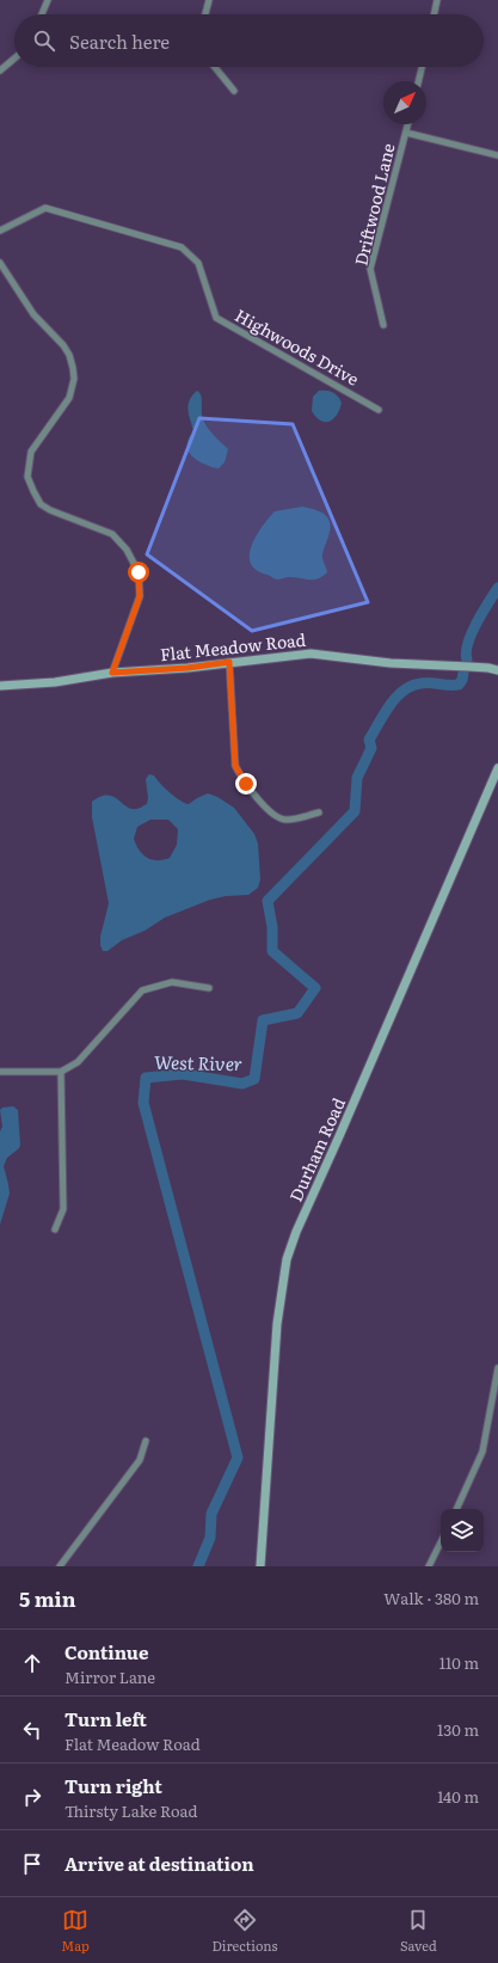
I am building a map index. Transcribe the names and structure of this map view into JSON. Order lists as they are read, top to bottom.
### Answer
{
  "streets": {
    "main road": ["Flat Meadow Road", "Durham Road"],
    "street": ["Driftwood Lane", "Highwoods Drive"]
  },
  "water": ["West River"],
  "north": "top right",
  "page": {
    "search": "Search here",
    "heading": ["5 min", "Walk · 380 m"],
    "list": [
      ["Continue", "Mirror Lane", "110 m"],
      ["Turn left", "Flat Meadow Road", "130 m"],
      ["Turn right", "Thirsty Lake Road", "140 m"],
      "Arrive at destination"
    ],
    "nav": ["Map", "Directions", "Saved"]
  }
}
